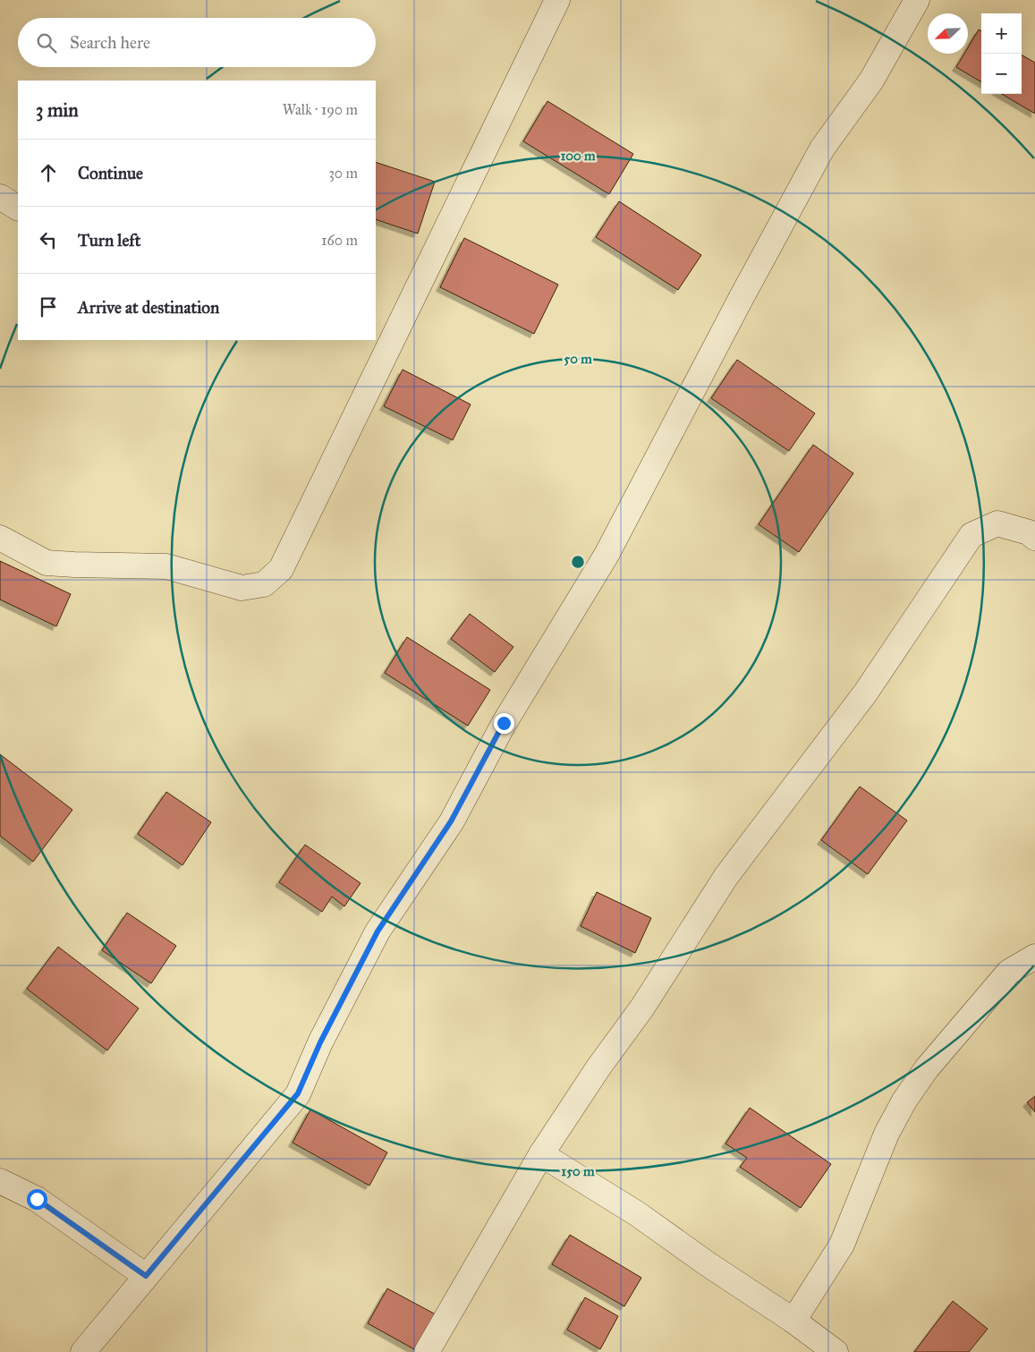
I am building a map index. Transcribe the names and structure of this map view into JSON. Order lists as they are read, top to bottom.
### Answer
{
  "north": "bottom left",
  "page": {
    "map_buttons": ["+", "−"],
    "search": "Search here",
    "heading": ["3 min", "Walk · 190 m"],
    "list": [
      ["Continue", "30 m"],
      ["Turn left", "160 m"],
      "Arrive at destination"
    ]
  },
  "rings": ["100 m", "50 m", "150 m"]
}
